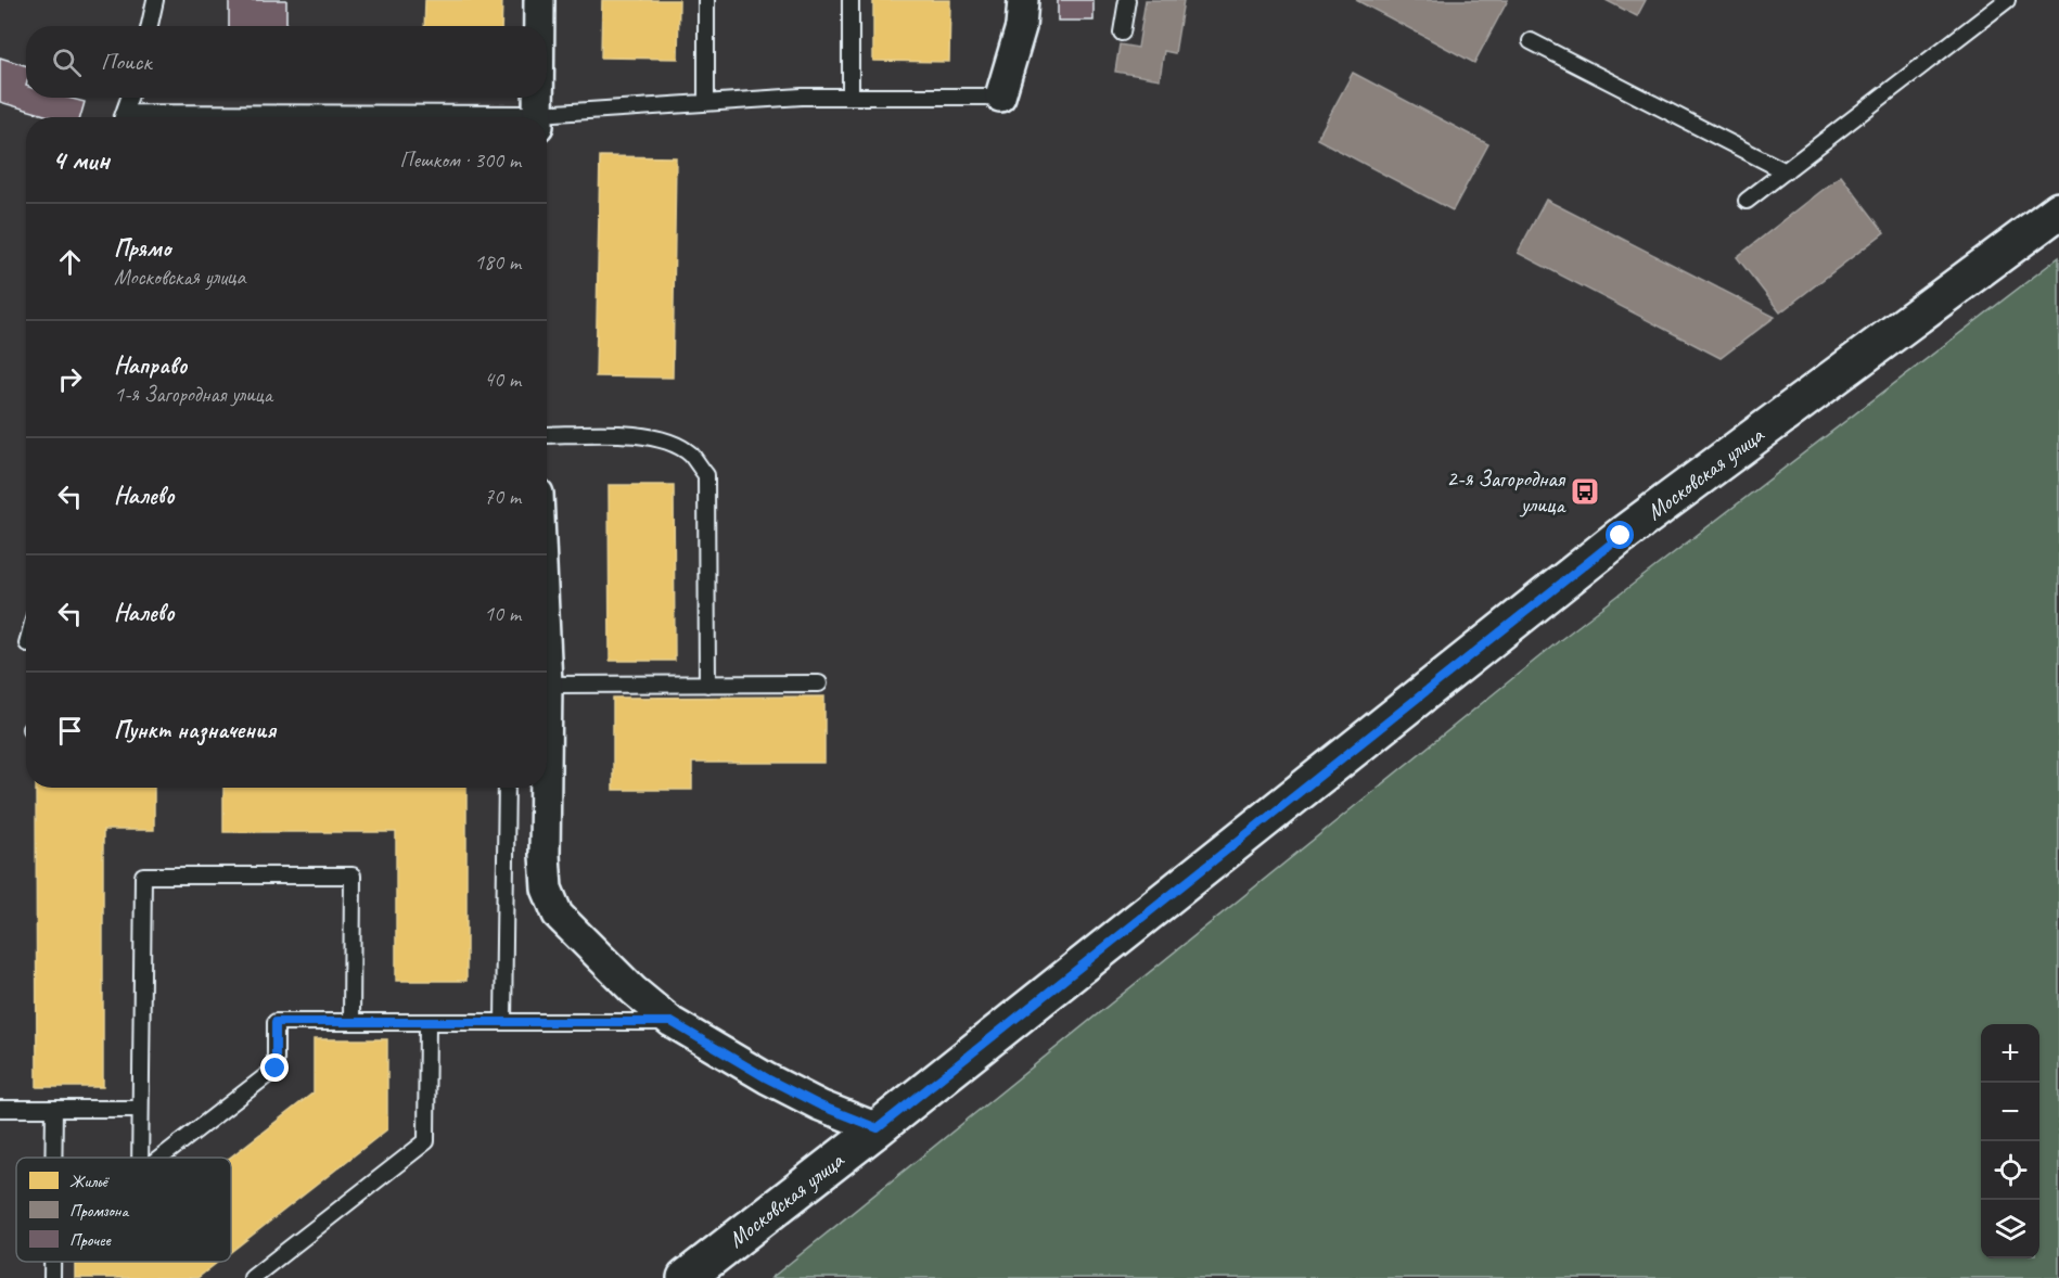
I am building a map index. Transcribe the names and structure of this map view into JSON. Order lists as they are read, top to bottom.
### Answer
{
  "streets": {
    "main road": ["Московская улица"]
  },
  "places": {
    "bus stop": ["2-я Загородная улица"]
  },
  "legend": ["Жильё", "Промзона", "Прочее"],
  "page": {
    "search": "Поиск",
    "heading": ["4 мин", "Пешком · 300 m"],
    "list": [
      ["Прямо", "Московская улица", "180 m"],
      ["Направо", "1-я Загородная улица", "40 m"],
      ["Налево", "70 m"],
      ["Налево", "10 m"],
      "Пункт назначения"
    ],
    "map_buttons": ["+", "−"]
  }
}
